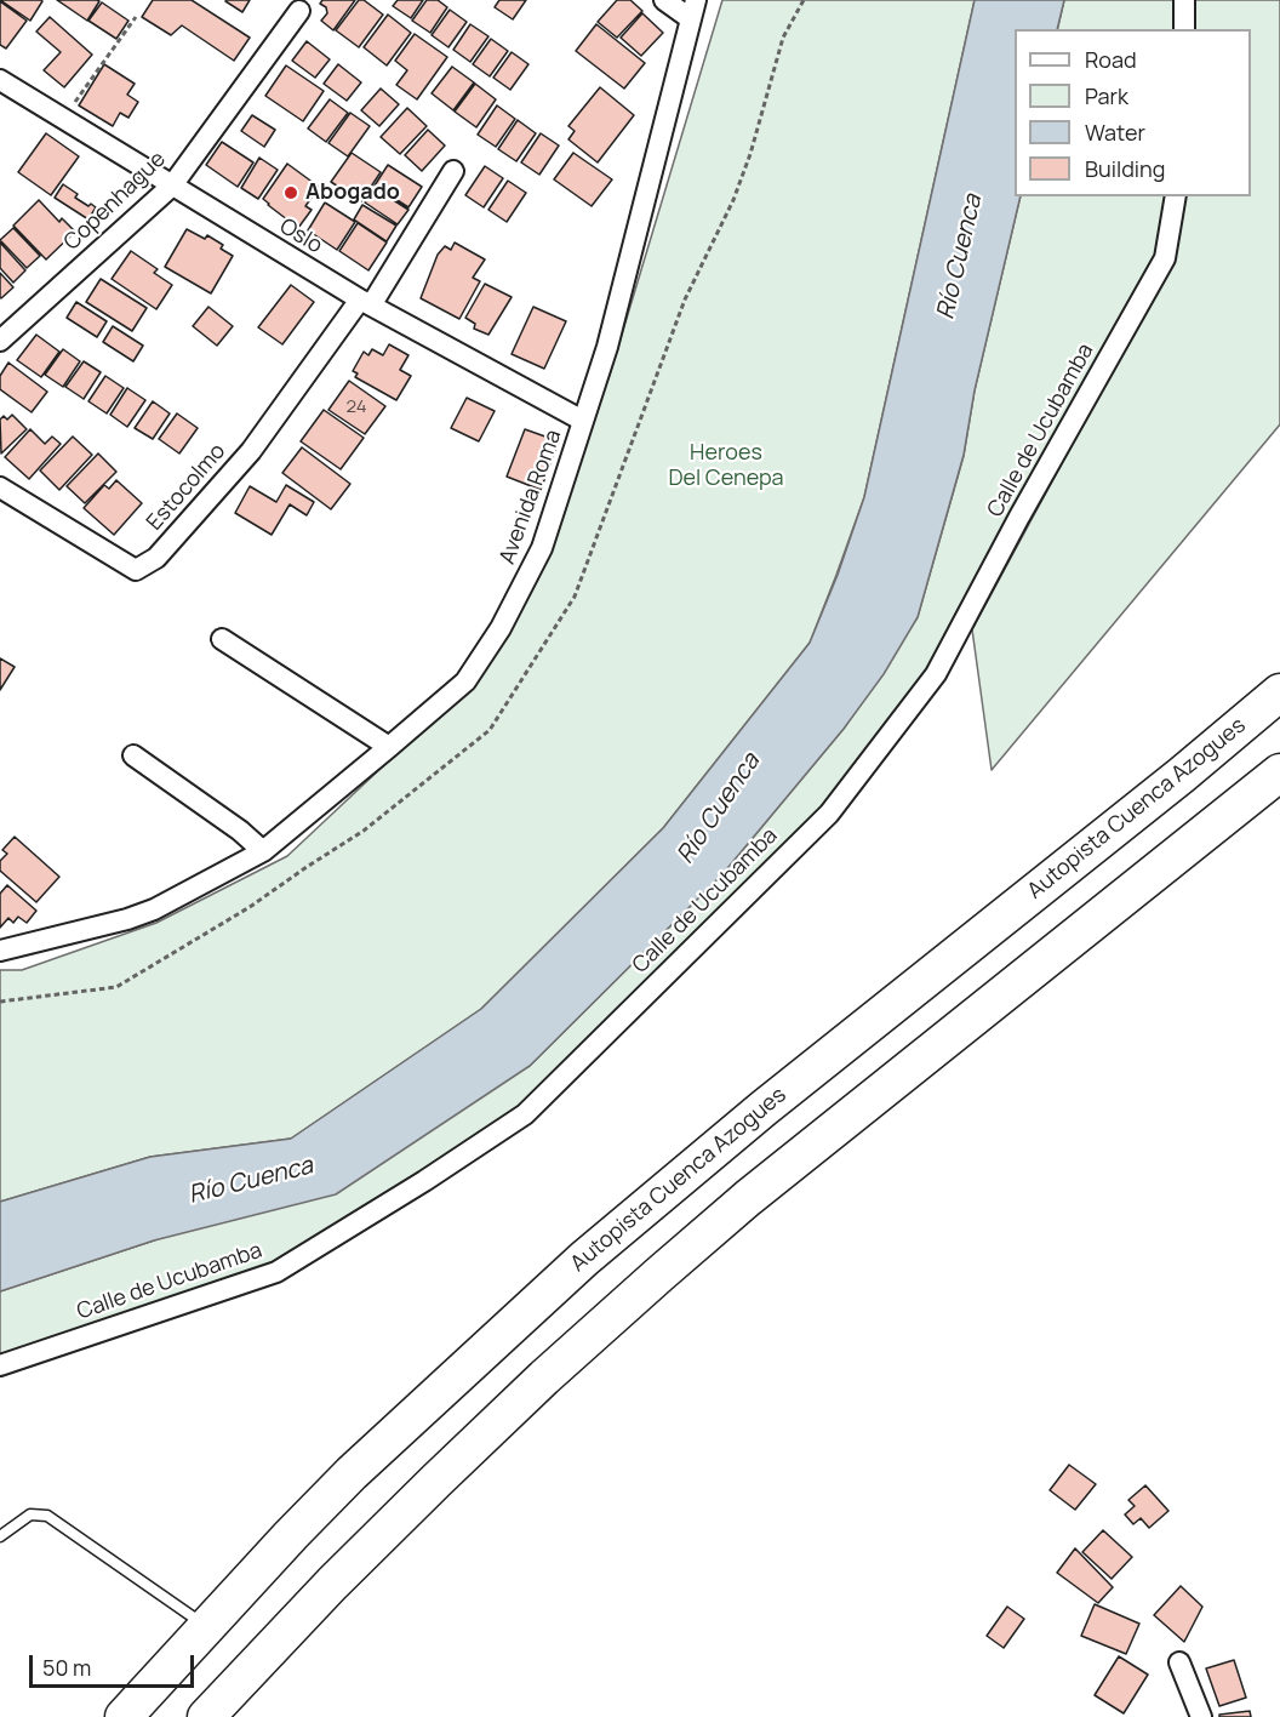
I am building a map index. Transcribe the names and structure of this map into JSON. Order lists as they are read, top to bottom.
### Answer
{
  "streets": {
    "highway": ["Autopista Cuenca Azogues"],
    "street": [
      "Copenhague",
      "Oslo",
      "Calle de Ucubamba",
      "Estocolmo",
      "Avenida Roma"
    ]
  },
  "crossings": [
    ["Copenhague", "Oslo"],
    ["Oslo", "Estocolmo"],
    ["Oslo", "Avenida Roma"]
  ],
  "water": ["Río Cuenca"],
  "parks": ["Heroes Del Cenepa"],
  "places": ["Abogado"],
  "house_numbers": ["24"],
  "legend": [
    "Road",
    "Park",
    "Water",
    "Building"
  ],
  "scale_bar": "50 m"
}
